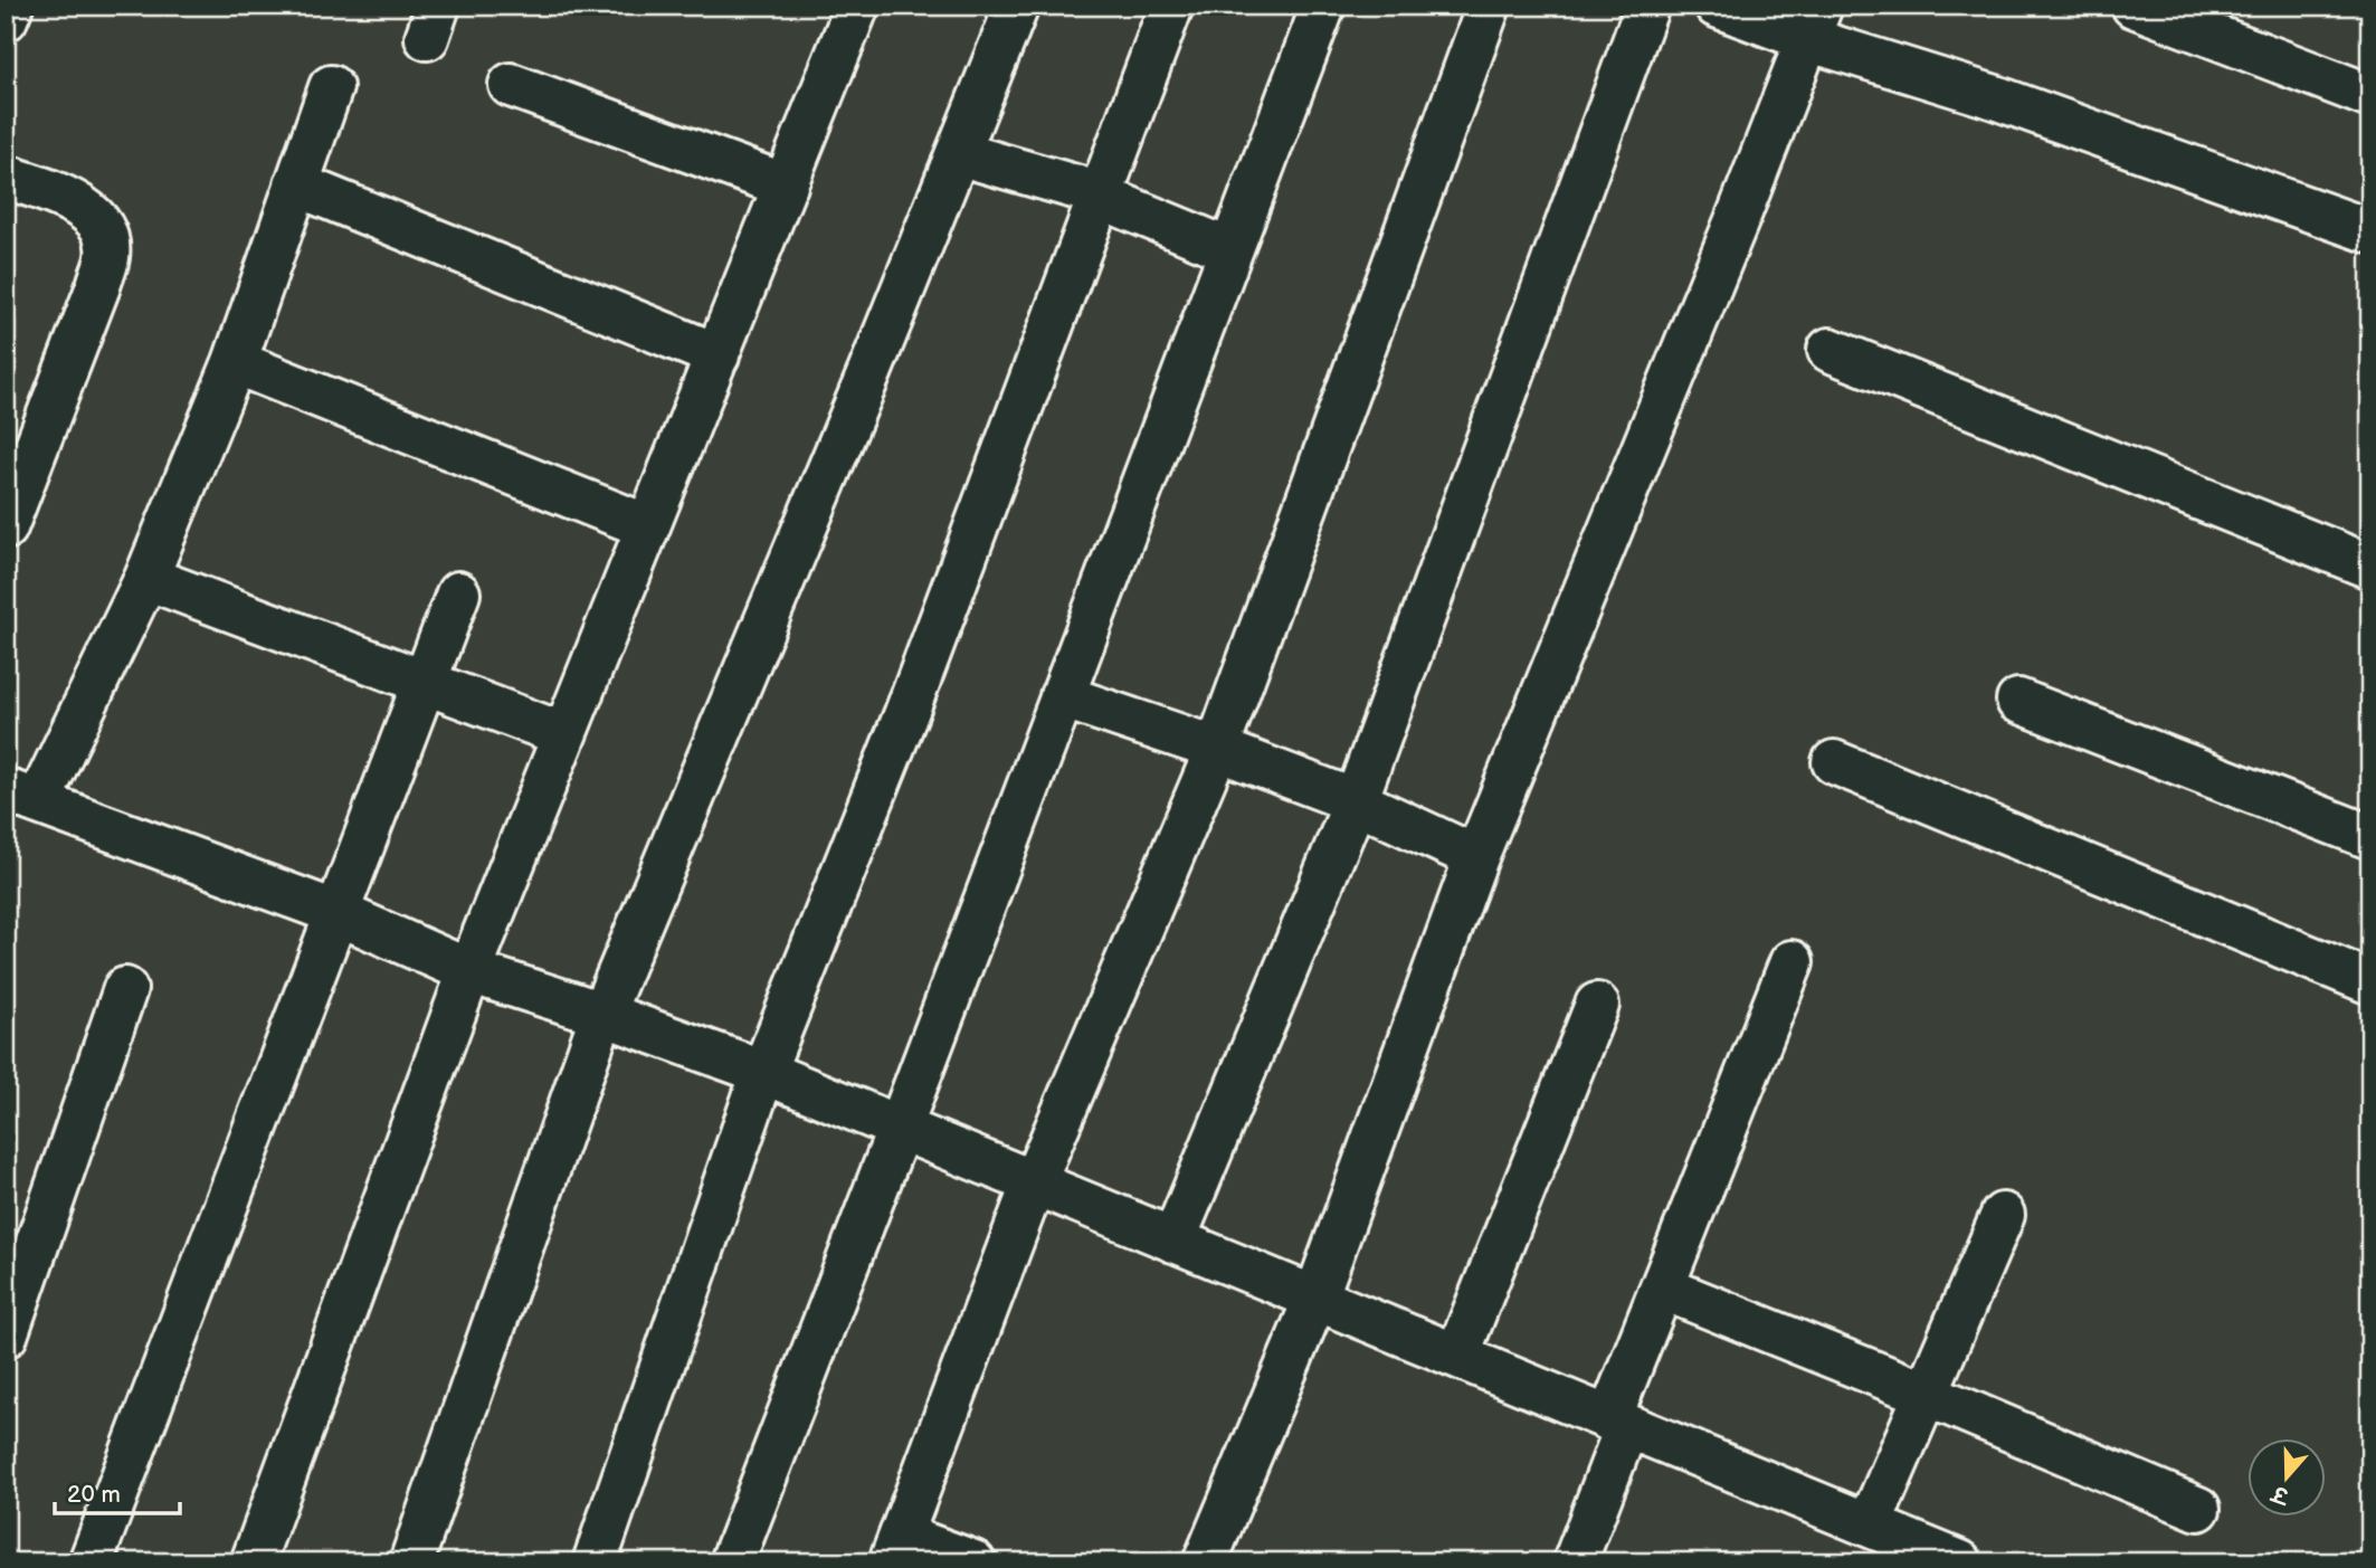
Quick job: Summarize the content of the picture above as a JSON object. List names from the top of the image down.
{
  "scale_bar": "20 m",
  "north": "bottom"
}
